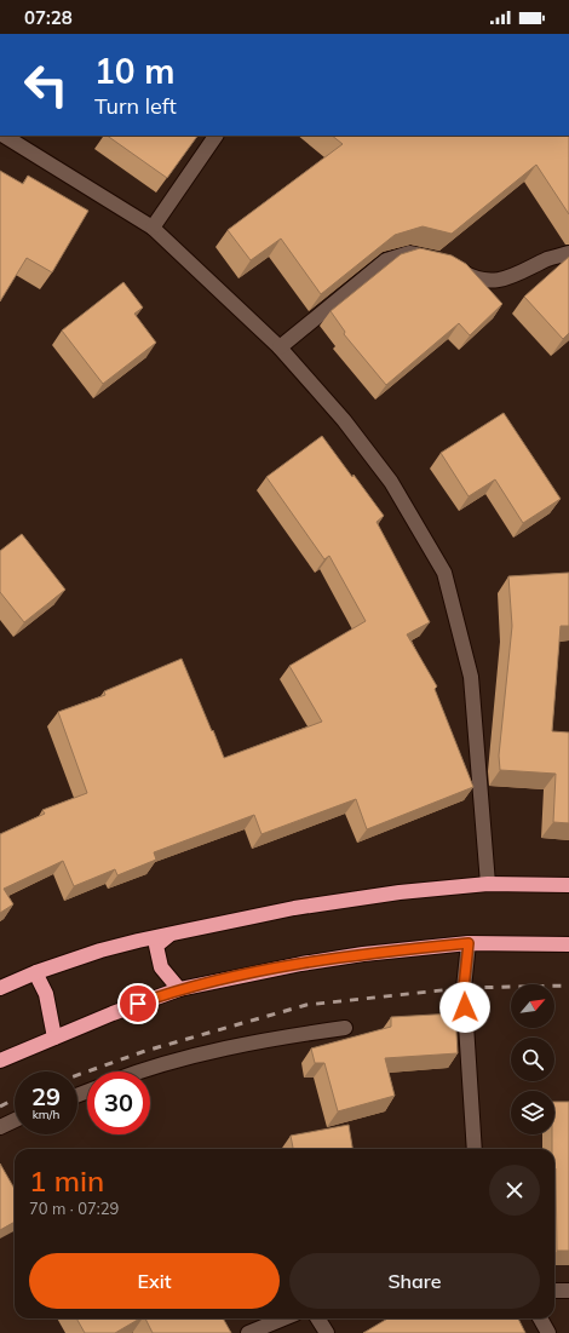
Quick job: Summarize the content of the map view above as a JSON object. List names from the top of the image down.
{
  "north": "top right",
  "page": {
    "status": "07:28",
    "turn": ["10 m", "Turn left"],
    "speed": "29 km/h",
    "limit": "30",
    "heading": ["1 min", "70 m · 07:29"],
    "buttons": ["Exit", "Share"]
  }
}
